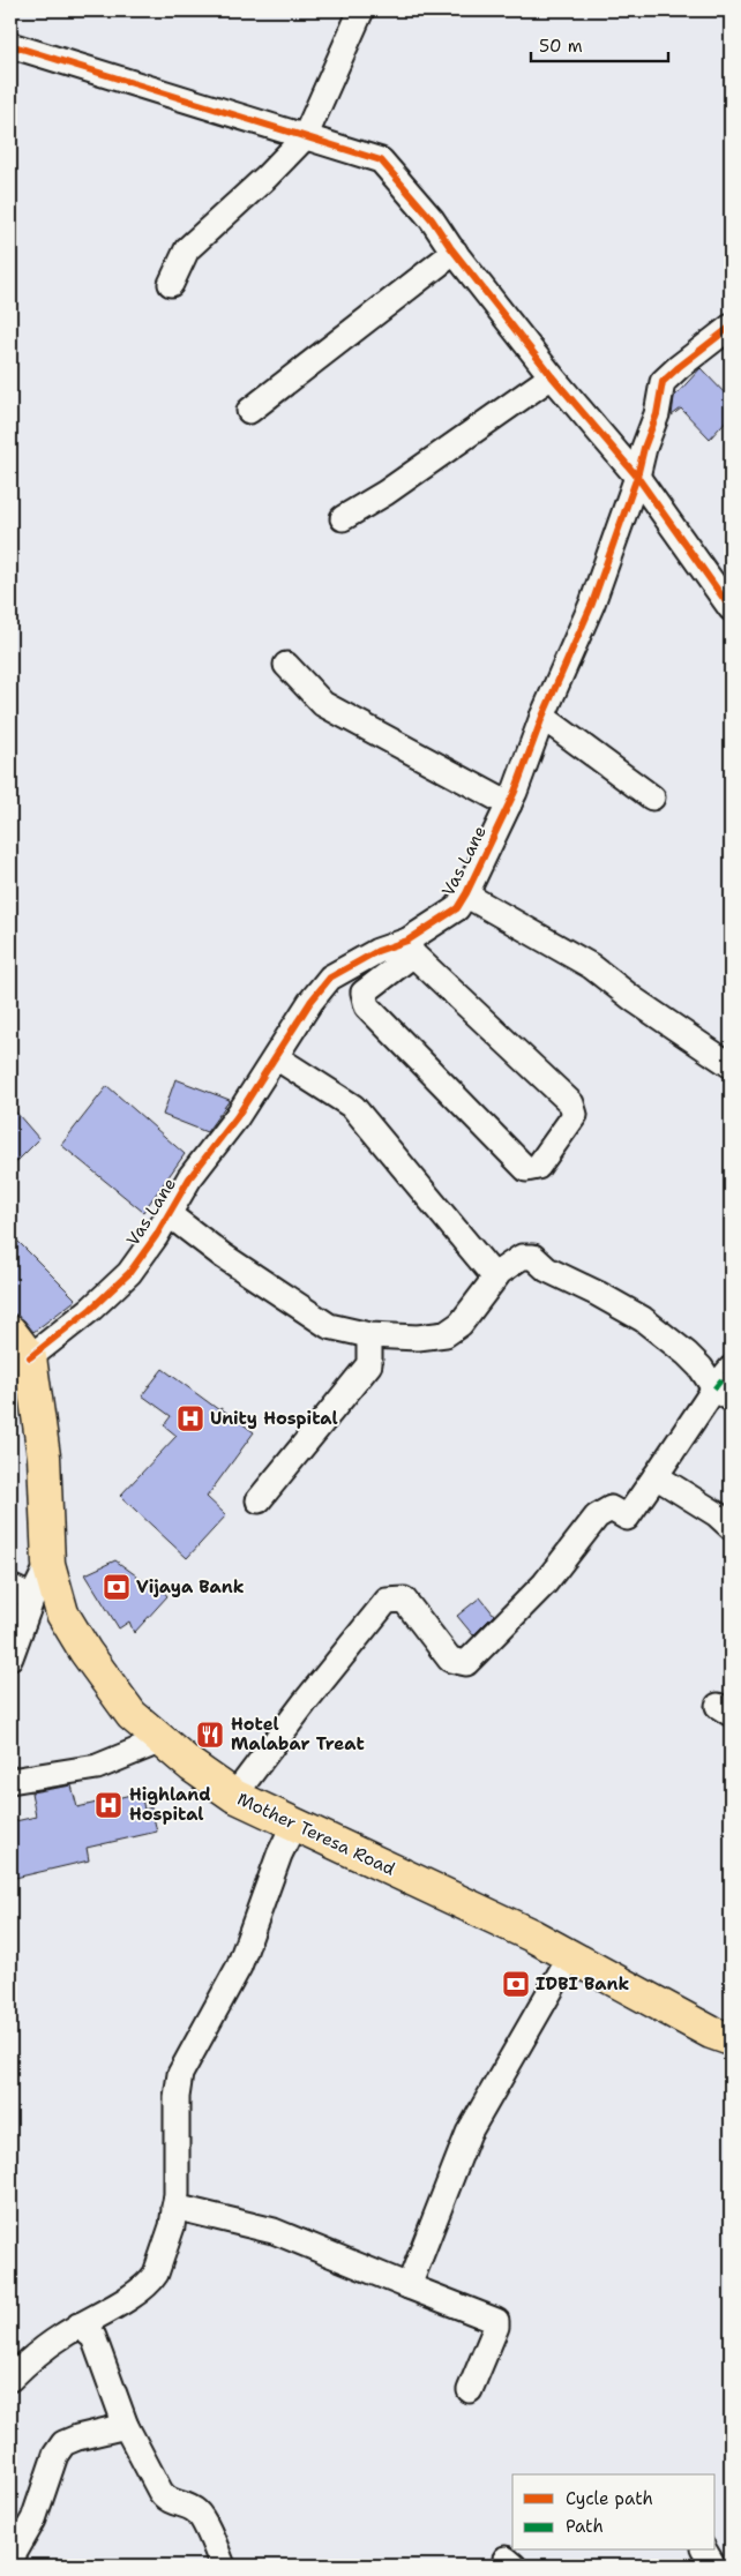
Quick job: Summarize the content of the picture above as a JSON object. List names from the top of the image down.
{
  "streets": {
    "main road": ["Mother Teresa Road"],
    "street": ["Vas Lane"]
  },
  "crossings": [
    ["Vas Lane", "Mother Teresa Road"]
  ],
  "places": {
    "hospital": ["Unity Hospital", "Highland Hospital"],
    "bank": ["Vijaya Bank", "IDBI Bank"],
    "restaurant": ["Hotel Malabar Treat"]
  },
  "legend": ["Cycle path", "Path"],
  "scale_bar": "50 m"
}
